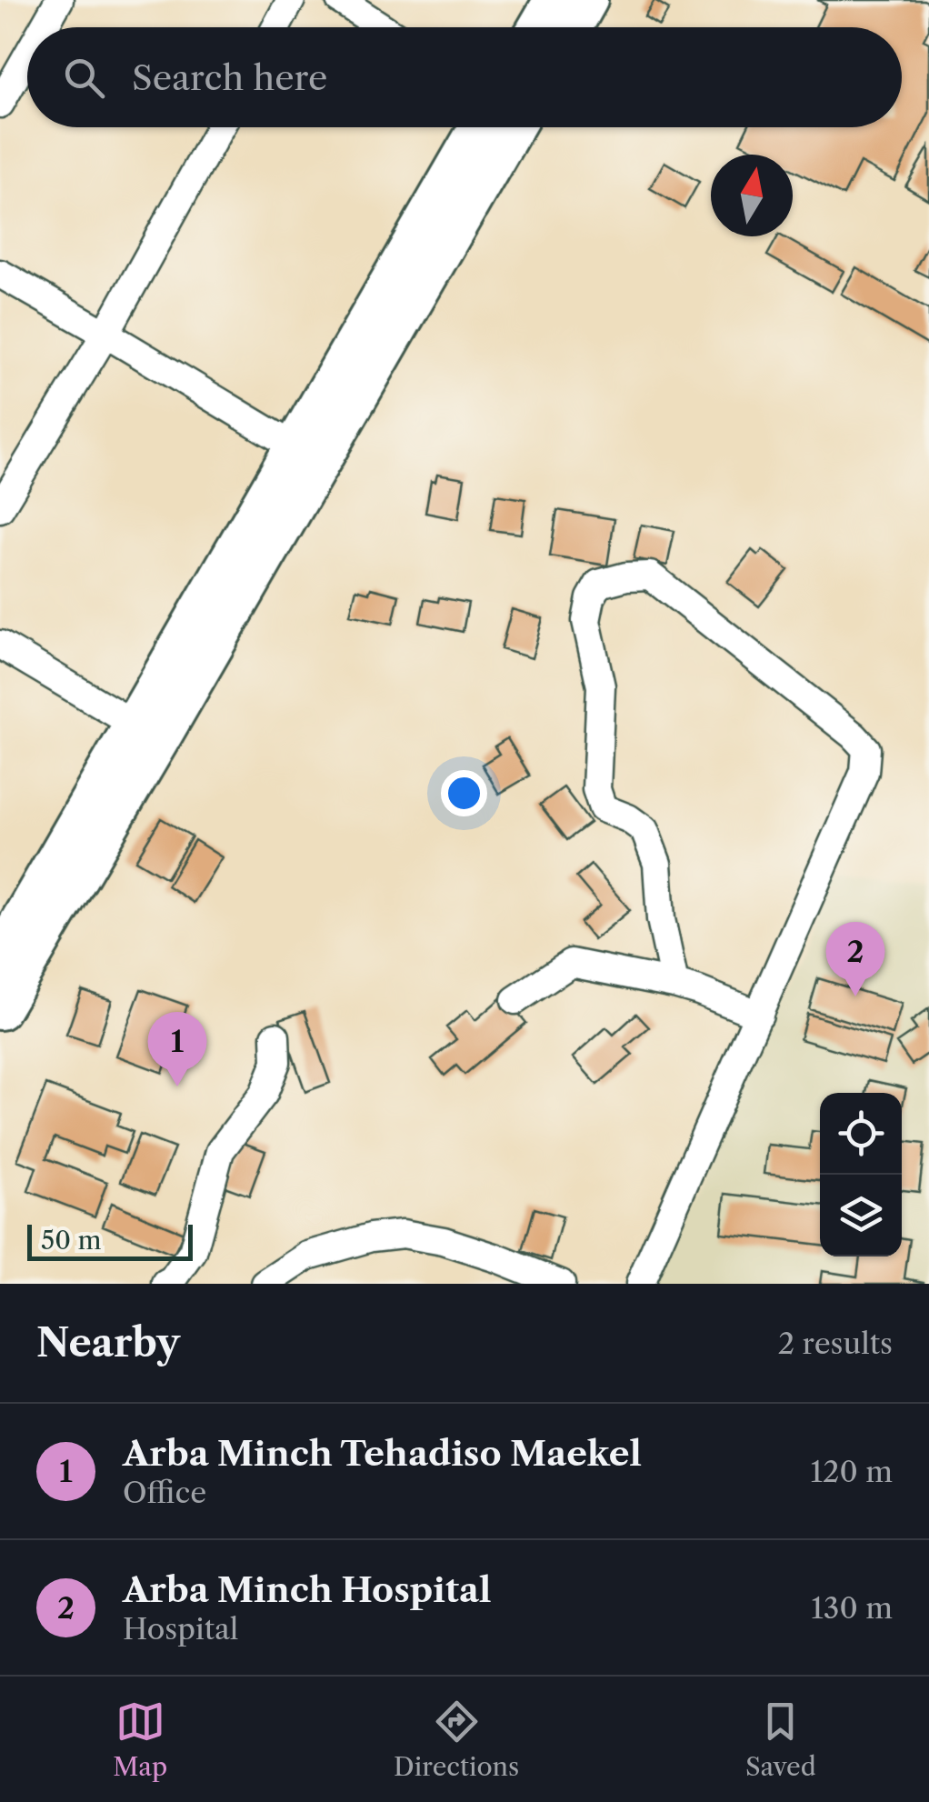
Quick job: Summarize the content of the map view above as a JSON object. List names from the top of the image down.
{
  "scale_bar": "50 m",
  "north": "top",
  "page": {
    "search": "Search here",
    "pins": ["2", "1"],
    "scale": "50 m",
    "heading": ["Nearby", "2 results"],
    "list": [
      {
        "mark": "1",
        "name": "Arba Minch Tehadiso Maekel",
        "note": "Office",
        "value": "120 m"
      },
      {
        "mark": "2",
        "name": "Arba Minch Hospital",
        "note": "Hospital",
        "value": "130 m"
      }
    ],
    "nav": ["Map", "Directions", "Saved"]
  }
}
